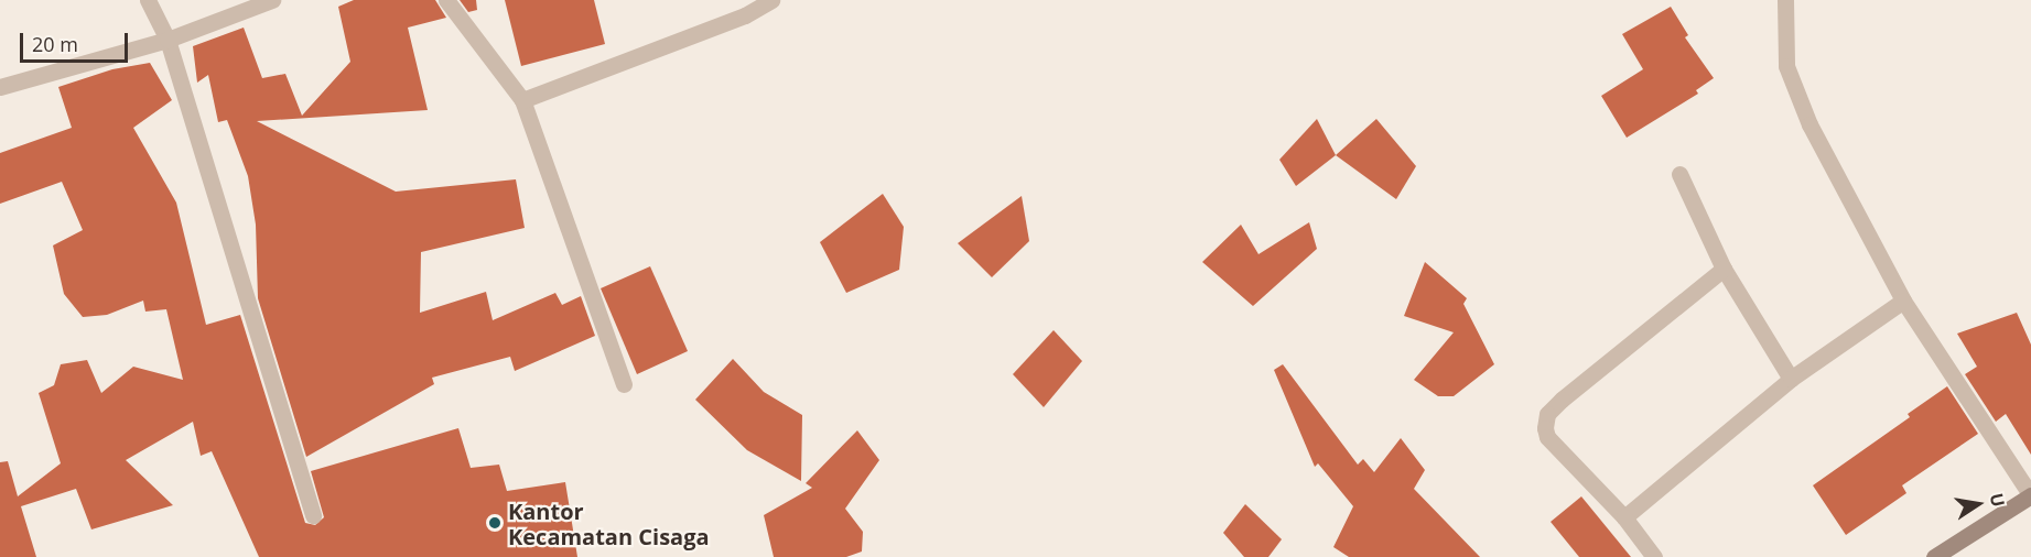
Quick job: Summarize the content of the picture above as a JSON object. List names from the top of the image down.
{
  "places": ["Kantor Kecamatan Cisaga"],
  "scale_bar": "20 m",
  "north": "right"
}
